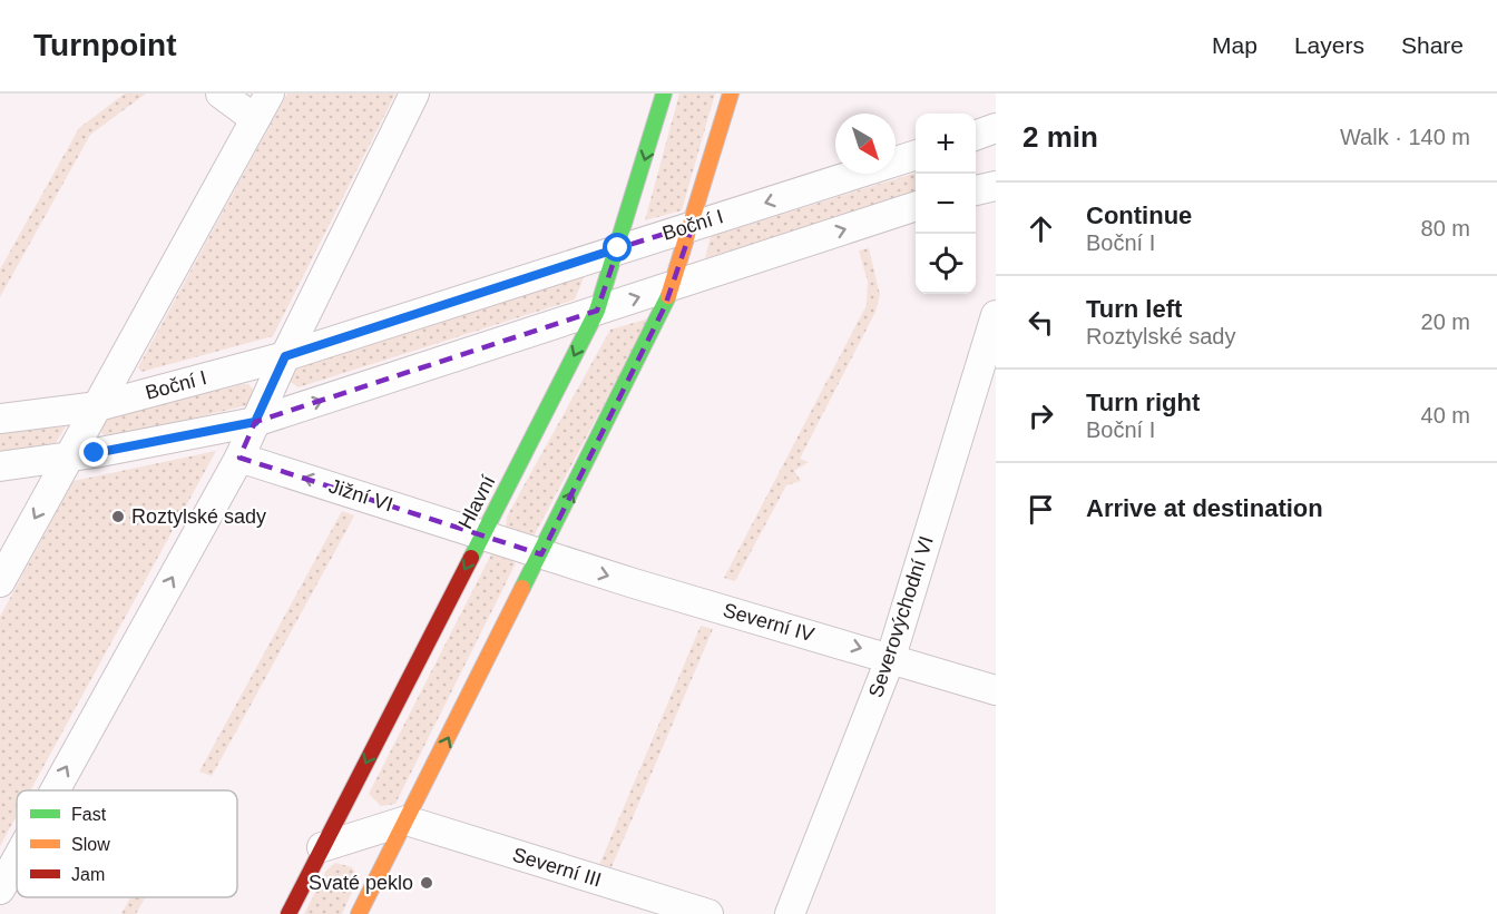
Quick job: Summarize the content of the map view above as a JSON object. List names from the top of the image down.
{
  "streets": {
    "street": [
      "Boční I",
      "Jižní VI",
      "Hlavní",
      "Severovýchodní VI",
      "Severní IV",
      "Severní III"
    ]
  },
  "crossings": [
    ["Boční I", "Hlavní"],
    ["Jižní VI", "Hlavní"],
    ["Jižní VI", "Severní IV"],
    ["Severovýchodní VI", "Severní IV"]
  ],
  "one_way": ["Jižní VI", "Severní IV"],
  "places": ["Roztylské sady", "Svaté peklo"],
  "legend": ["Fast", "Slow", "Jam"],
  "north": "bottom right",
  "page": {
    "header": "Turnpoint",
    "nav": ["Map", "Layers", "Share"],
    "heading": ["2 min", "Walk · 140 m"],
    "map_buttons": ["+", "−"],
    "list": [
      ["Continue", "Boční I", "80 m"],
      ["Turn left", "Roztylské sady", "20 m"],
      ["Turn right", "Boční I", "40 m"],
      "Arrive at destination"
    ]
  }
}
